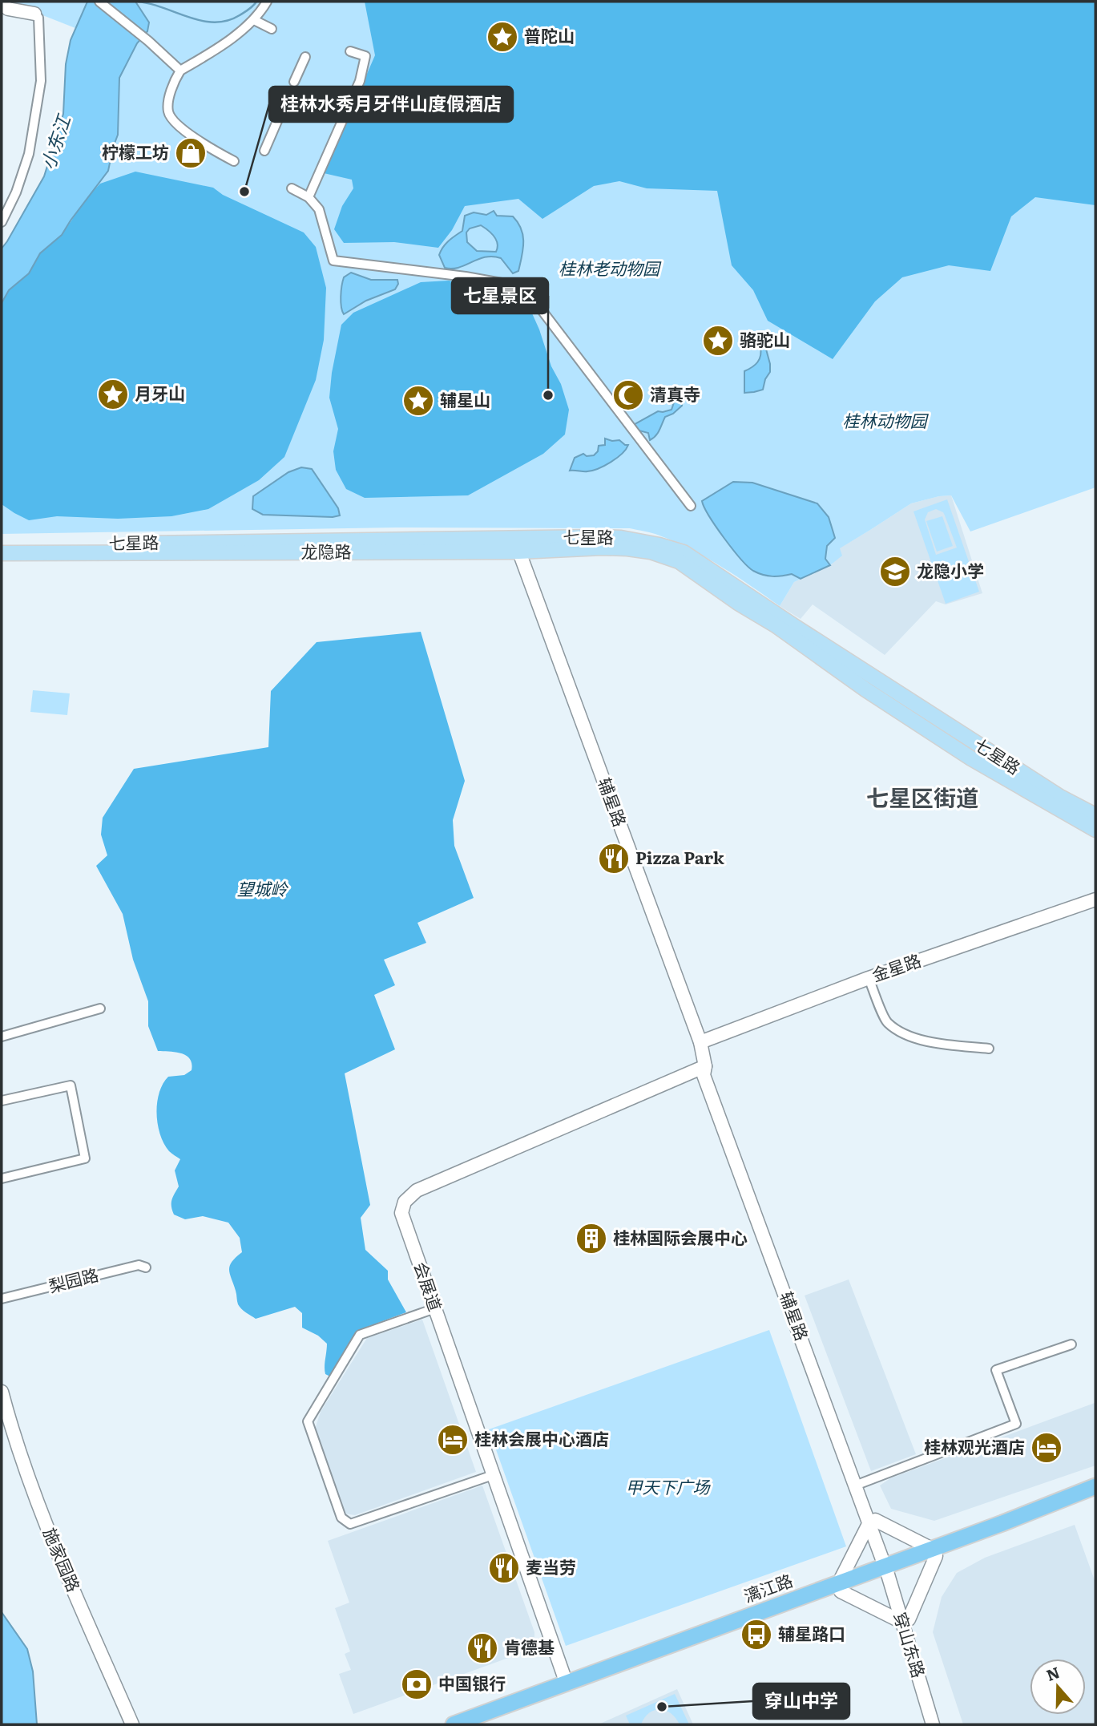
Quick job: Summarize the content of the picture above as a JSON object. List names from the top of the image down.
{
  "streets": {
    "highway": ["漓江路"],
    "main road": [
      "七星路",
      "龙隐路",
      "辅星路",
      "金星路",
      "会展道",
      "施家园路",
      "穿山东路"
    ],
    "street": ["梨园路"]
  },
  "crossings": [
    ["七星路", "龙隐路"],
    ["七星路", "辅星路"],
    ["龙隐路", "辅星路"],
    ["辅星路", "金星路"],
    ["辅星路", "会展道"],
    ["辅星路", "漓江路"],
    ["辅星路", "穿山东路"],
    ["会展道", "漓江路"],
    ["漓江路", "穿山东路"]
  ],
  "districts": ["七星区街道"],
  "water": ["小东江"],
  "parks": [
    "桂林老动物园",
    "桂林动物园",
    "望城岭",
    "甲天下广场"
  ],
  "places": {
    "place": [
      "普陀山",
      "骆驼山",
      "月牙山",
      "辅星山"
    ],
    "shop": ["柠檬工坊"],
    "other": ["桂林水秀月牙伴山度假酒店", "七星景区", "穿山中学"],
    "mosque": ["清真寺"],
    "school or university": ["龙隐小学"],
    "restaurant": ["Pizza Park", "麦当劳", "肯德基"],
    "building": ["桂林国际会展中心"],
    "hotel": ["桂林会展中心酒店", "桂林观光酒店"],
    "bus stop": ["辅星路口"],
    "bank": ["中国银行"]
  },
  "north": "top"
}
